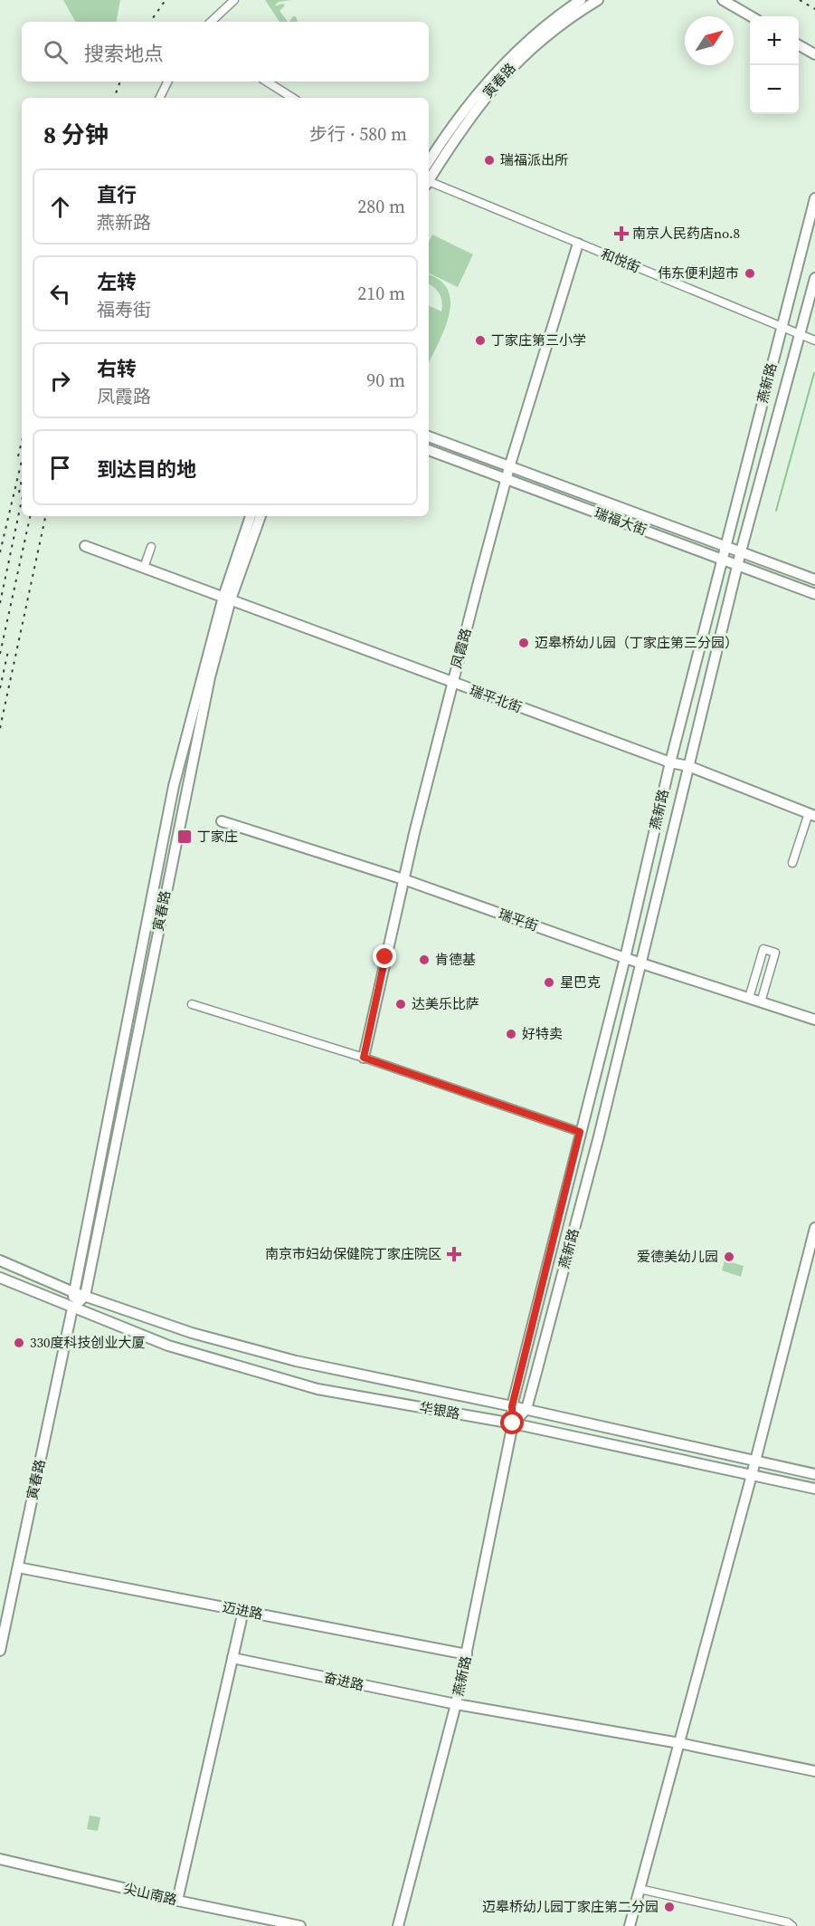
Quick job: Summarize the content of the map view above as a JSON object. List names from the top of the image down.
{
  "streets": {
    "street": [
      "寅春路",
      "和悦街",
      "燕新路",
      "瑞福大街",
      "凤霞路",
      "瑞平北街",
      "瑞平街",
      "华银路",
      "迈进路",
      "奋进路",
      "尖山南路"
    ]
  },
  "crossings": [
    ["寅春路", "瑞平北街"],
    ["寅春路", "华银路"],
    ["寅春路", "迈进路"],
    ["和悦街", "燕新路"],
    ["和悦街", "凤霞路"],
    ["燕新路", "瑞福大街"],
    ["燕新路", "瑞平北街"],
    ["燕新路", "瑞平街"],
    ["燕新路", "华银路"],
    ["燕新路", "迈进路"],
    ["燕新路", "奋进路"],
    ["瑞福大街", "凤霞路"],
    ["凤霞路", "瑞平北街"],
    ["凤霞路", "瑞平街"]
  ],
  "places": {
    "other": [
      "瑞福派出所",
      "伟东便利超市",
      "丁家庄第三小学",
      "迈皋桥幼儿园（丁家庄第三分园）",
      "肯德基",
      "星巴克",
      "达美乐比萨",
      "好特卖",
      "爱德美幼儿园",
      "330度科技创业大厦",
      "迈皋桥幼儿园丁家庄第二分园"
    ],
    "health": ["南京人民药店no.8", "南京市妇幼保健院丁家庄院区"],
    "transit": ["丁家庄"]
  },
  "north": "top right",
  "page": {
    "map_buttons": ["+", "−"],
    "search": "搜索地点",
    "heading": ["8 分钟", "步行 · 580 m"],
    "list": [
      ["直行", "燕新路", "280 m"],
      ["左转", "福寿街", "210 m"],
      ["右转", "凤霞路", "90 m"],
      "到达目的地"
    ]
  }
}
